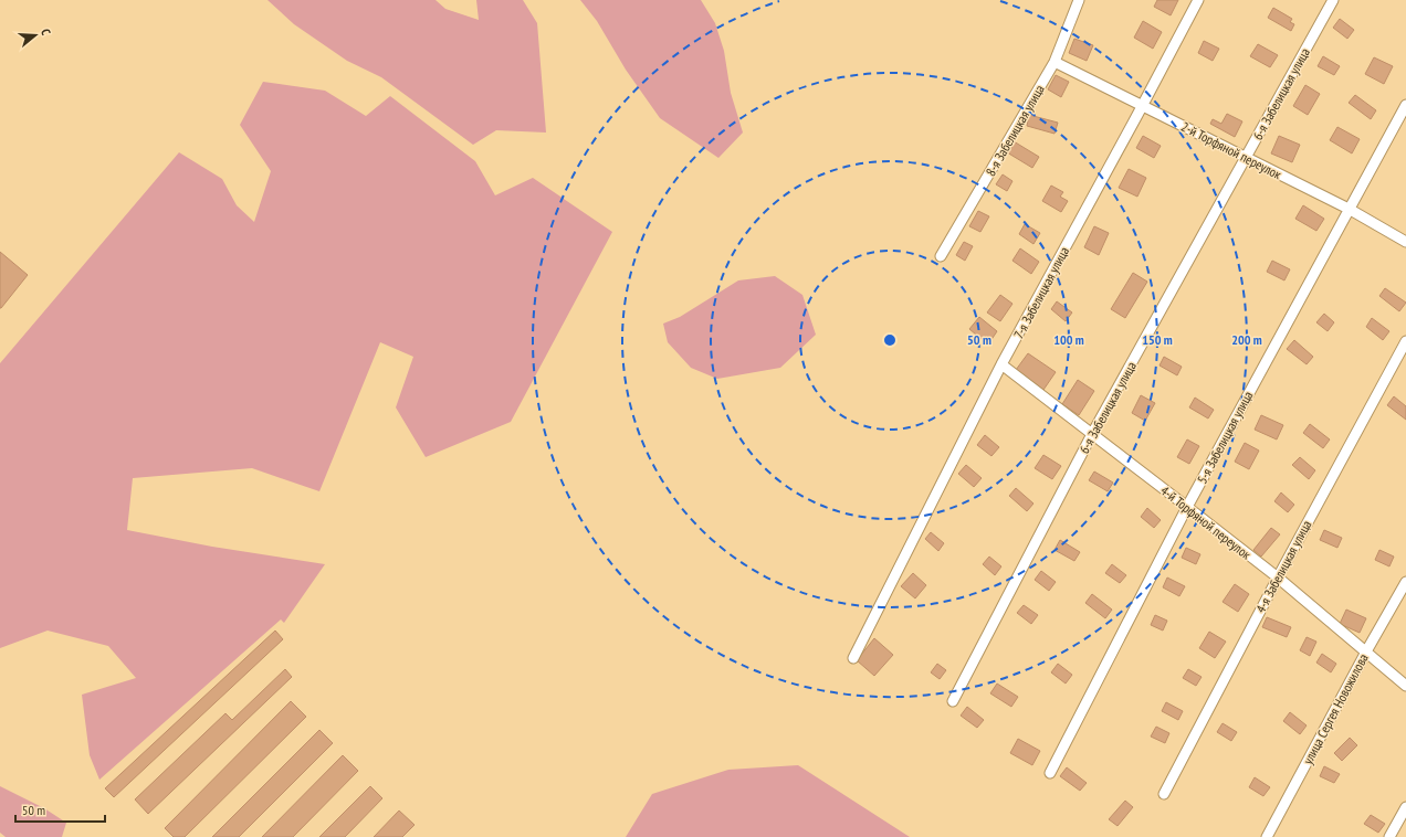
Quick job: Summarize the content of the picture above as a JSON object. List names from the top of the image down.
{
  "streets": {
    "street": [
      "6-я Забелицкая улица",
      "8-я Забелицкая улица",
      "2-й Торфяной переулок",
      "7-я Забелицкая улица",
      "5-я Забелицкая улица",
      "4-й Торфяной переулок",
      "4-я Забелицкая улица",
      "улица Сергея Новожилова"
    ]
  },
  "crossings": [
    ["6-я Забелицкая улица", "2-й Торфяной переулок"],
    ["6-я Забелицкая улица", "4-й Торфяной переулок"],
    ["8-я Забелицкая улица", "2-й Торфяной переулок"],
    ["2-й Торфяной переулок", "7-я Забелицкая улица"],
    ["2-й Торфяной переулок", "5-я Забелицкая улица"],
    ["7-я Забелицкая улица", "4-й Торфяной переулок"],
    ["5-я Забелицкая улица", "4-й Торфяной переулок"],
    ["4-й Торфяной переулок", "4-я Забелицкая улица"],
    ["4-й Торфяной переулок", "улица Сергея Новожилова"]
  ],
  "scale_bar": "50 m",
  "north": "right",
  "rings": [
    "50 m",
    "100 m",
    "150 m",
    "200 m"
  ]
}
